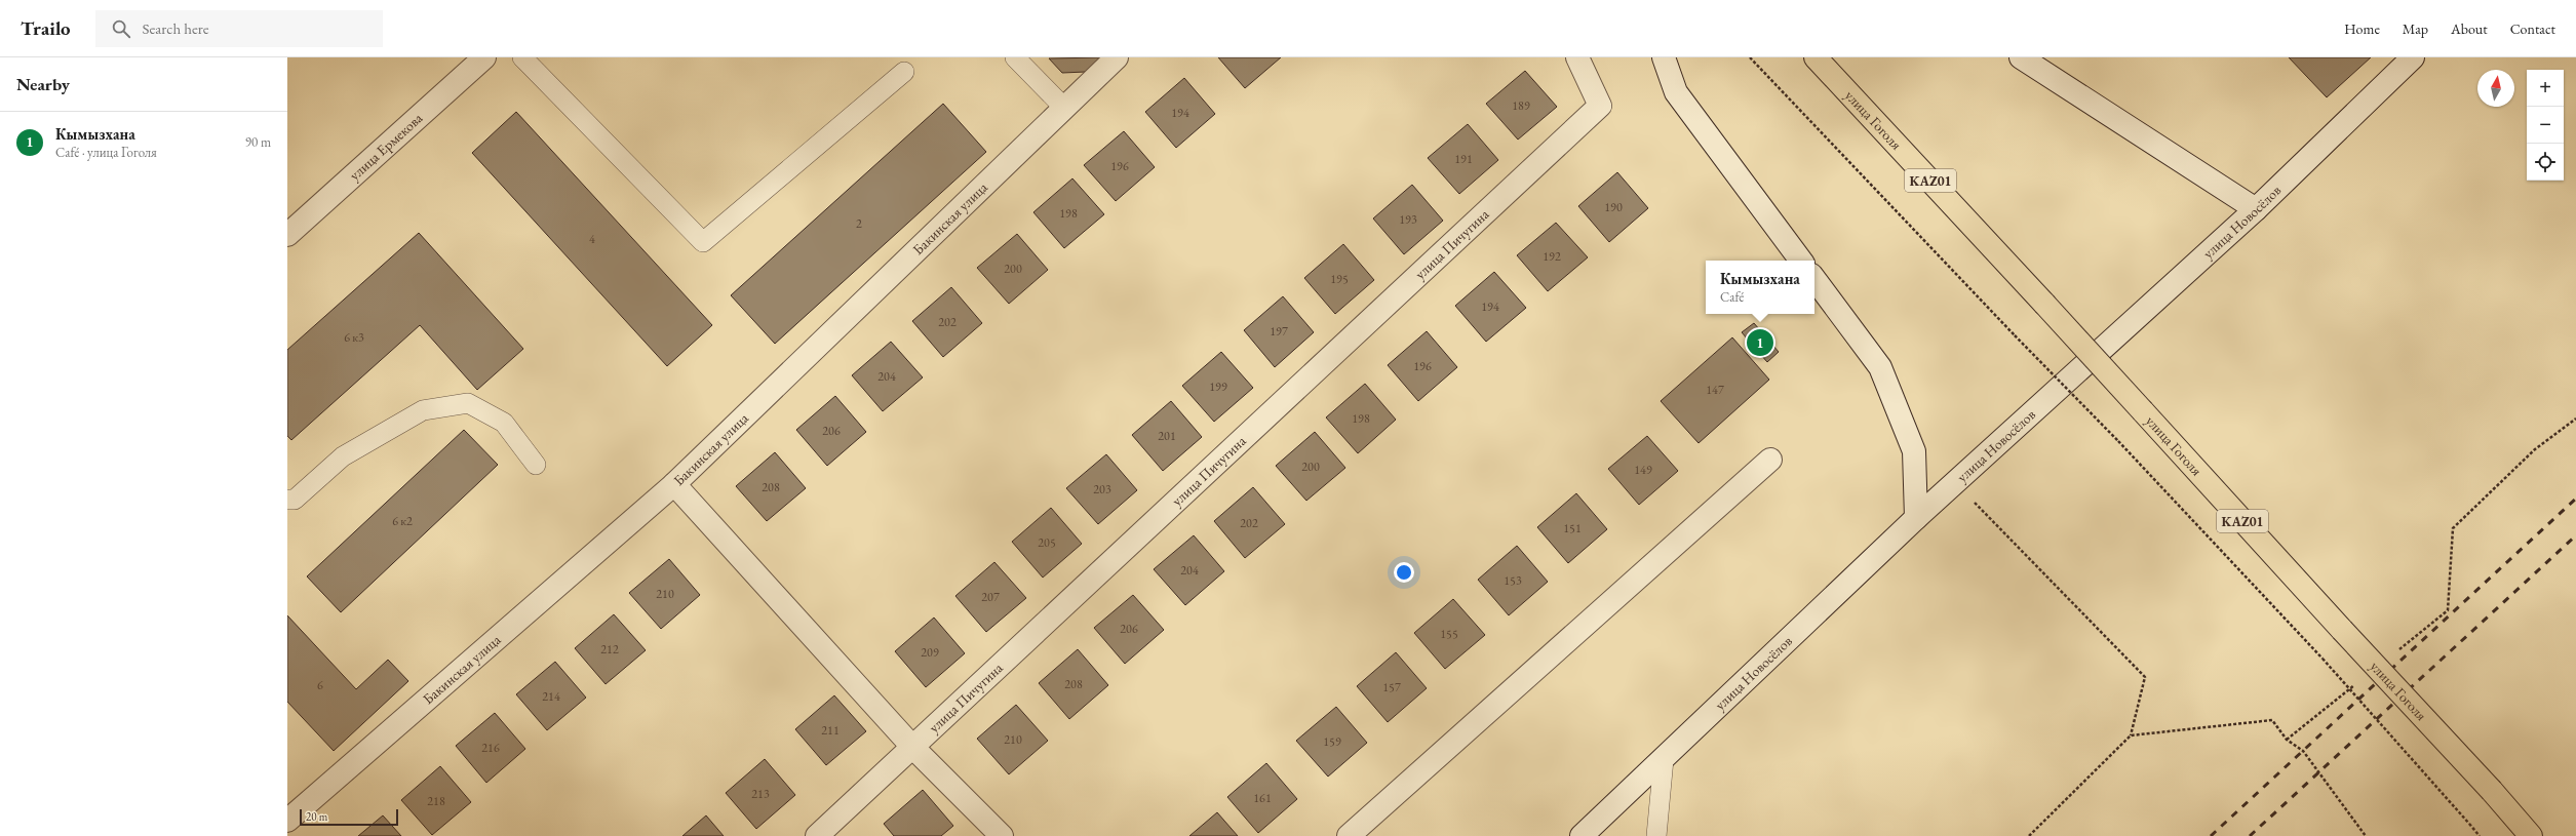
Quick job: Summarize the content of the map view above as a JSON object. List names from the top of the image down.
{
  "streets": {
    "highway": ["улица Гоголя", "KАZ01"],
    "street": [
      "улица Ермекова",
      "Бакинская улица",
      "улица Новосёлов",
      "улица Пичугина"
    ]
  },
  "house_numbers": [
    "189",
    "194",
    "191",
    "196",
    "190",
    "198",
    "193",
    "2",
    "4",
    "192",
    "200",
    "195",
    "194",
    "202",
    "197",
    "6 к3",
    "196",
    "204",
    "199",
    "147",
    "198",
    "206",
    "201",
    "200",
    "149",
    "208",
    "203",
    "6 к2",
    "202",
    "151",
    "205",
    "204",
    "153",
    "210",
    "207",
    "206",
    "155",
    "212",
    "209",
    "208",
    "6",
    "157",
    "214",
    "211",
    "210",
    "159",
    "216",
    "213",
    "161",
    "218"
  ],
  "scale_bar": "20 m",
  "north": "top",
  "page": {
    "header": "Trailo",
    "search": "Search here",
    "nav": [
      "Home",
      "Map",
      "About",
      "Contact"
    ],
    "heading": "Nearby",
    "map_buttons": ["+", "−"],
    "list": [
      {
        "mark": "1",
        "name": "Кымызхана",
        "note": "Café · улица Гоголя",
        "value": "90 m"
      }
    ],
    "popup": ["Кымызхана", "Café"],
    "pins": "1",
    "scale": "20 m"
  }
}
